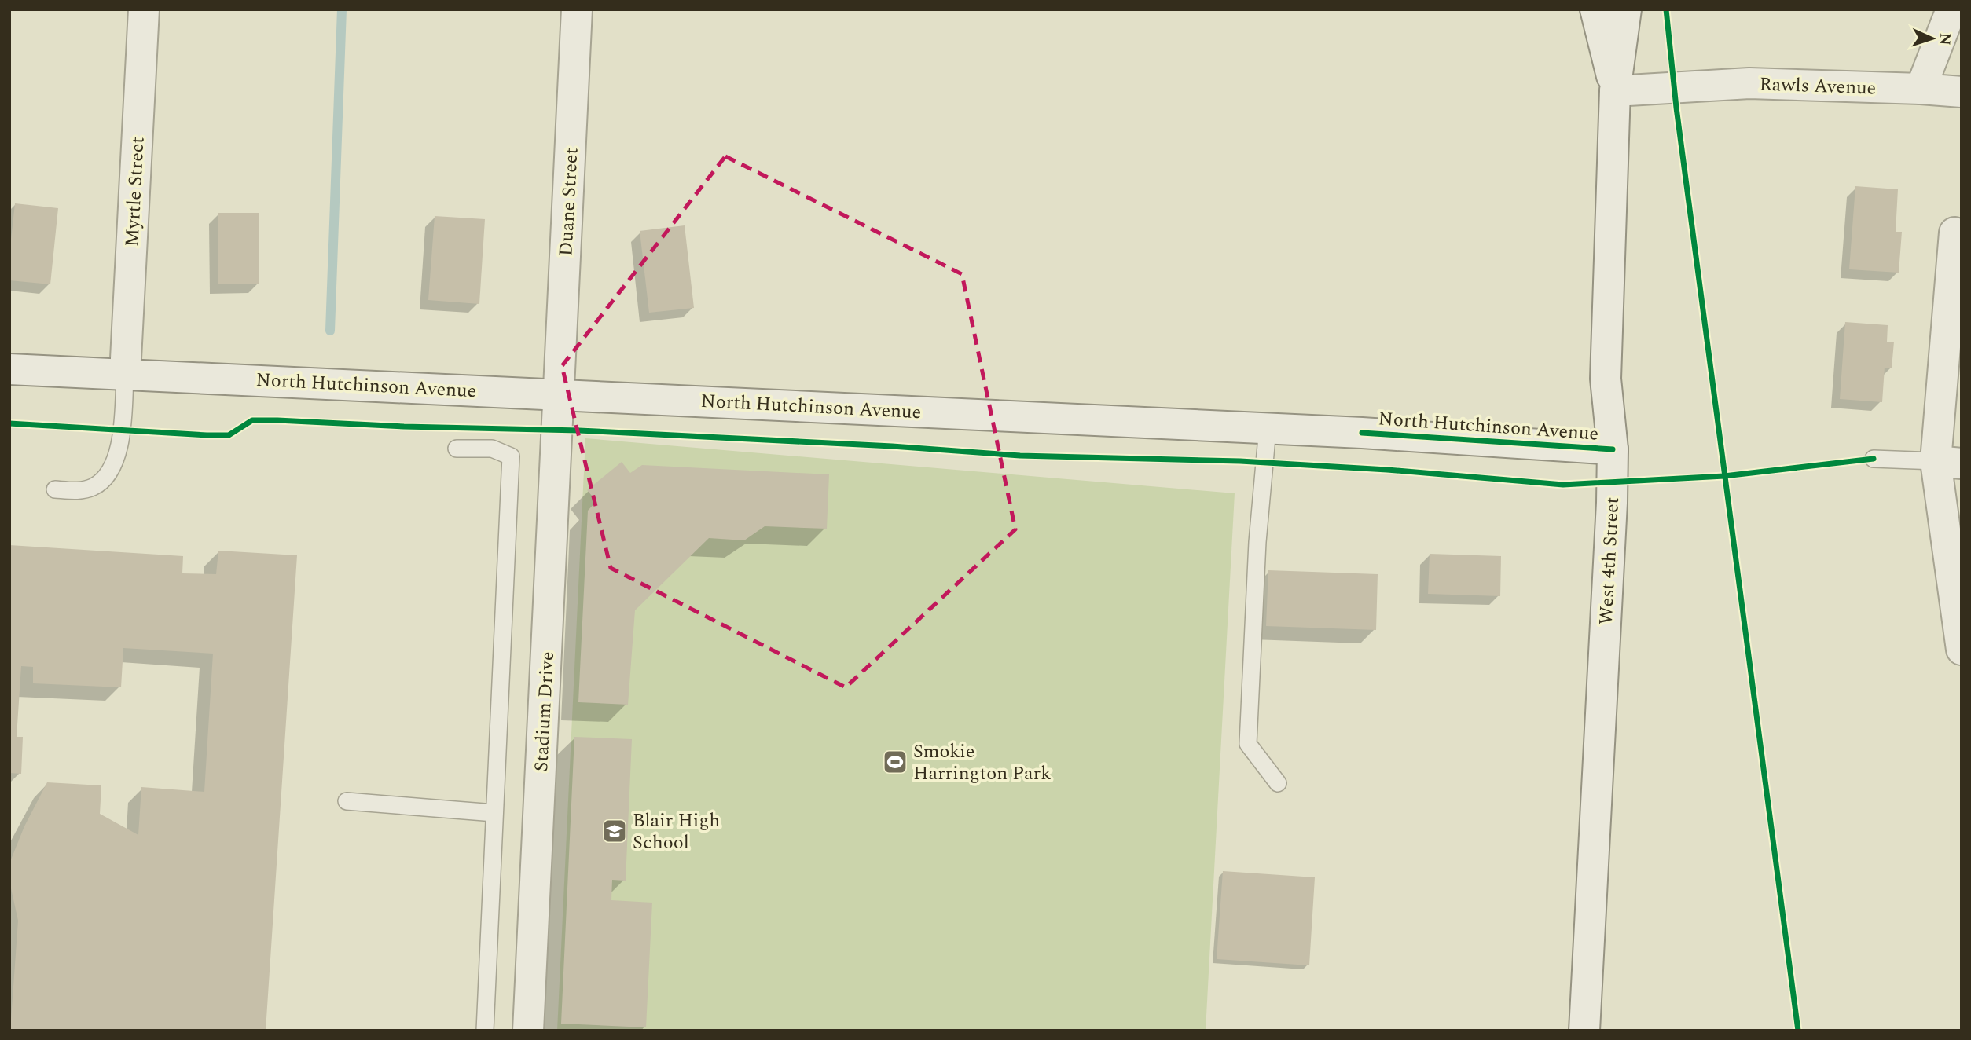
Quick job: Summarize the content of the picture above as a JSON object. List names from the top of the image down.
{
  "streets": {
    "main road": [
      "Rawls Avenue",
      "Myrtle Street",
      "Duane Street",
      "North Hutchinson Avenue",
      "West 4th Street",
      "Stadium Drive"
    ]
  },
  "crossings": [
    ["Rawls Avenue", "West 4th Street"],
    ["Myrtle Street", "North Hutchinson Avenue"],
    ["Duane Street", "North Hutchinson Avenue"],
    ["Duane Street", "Stadium Drive"],
    ["North Hutchinson Avenue", "West 4th Street"],
    ["North Hutchinson Avenue", "Stadium Drive"]
  ],
  "places": {
    "sports": ["Smokie Harrington Park"],
    "school or university": ["Blair High School"]
  },
  "north": "right"
}
